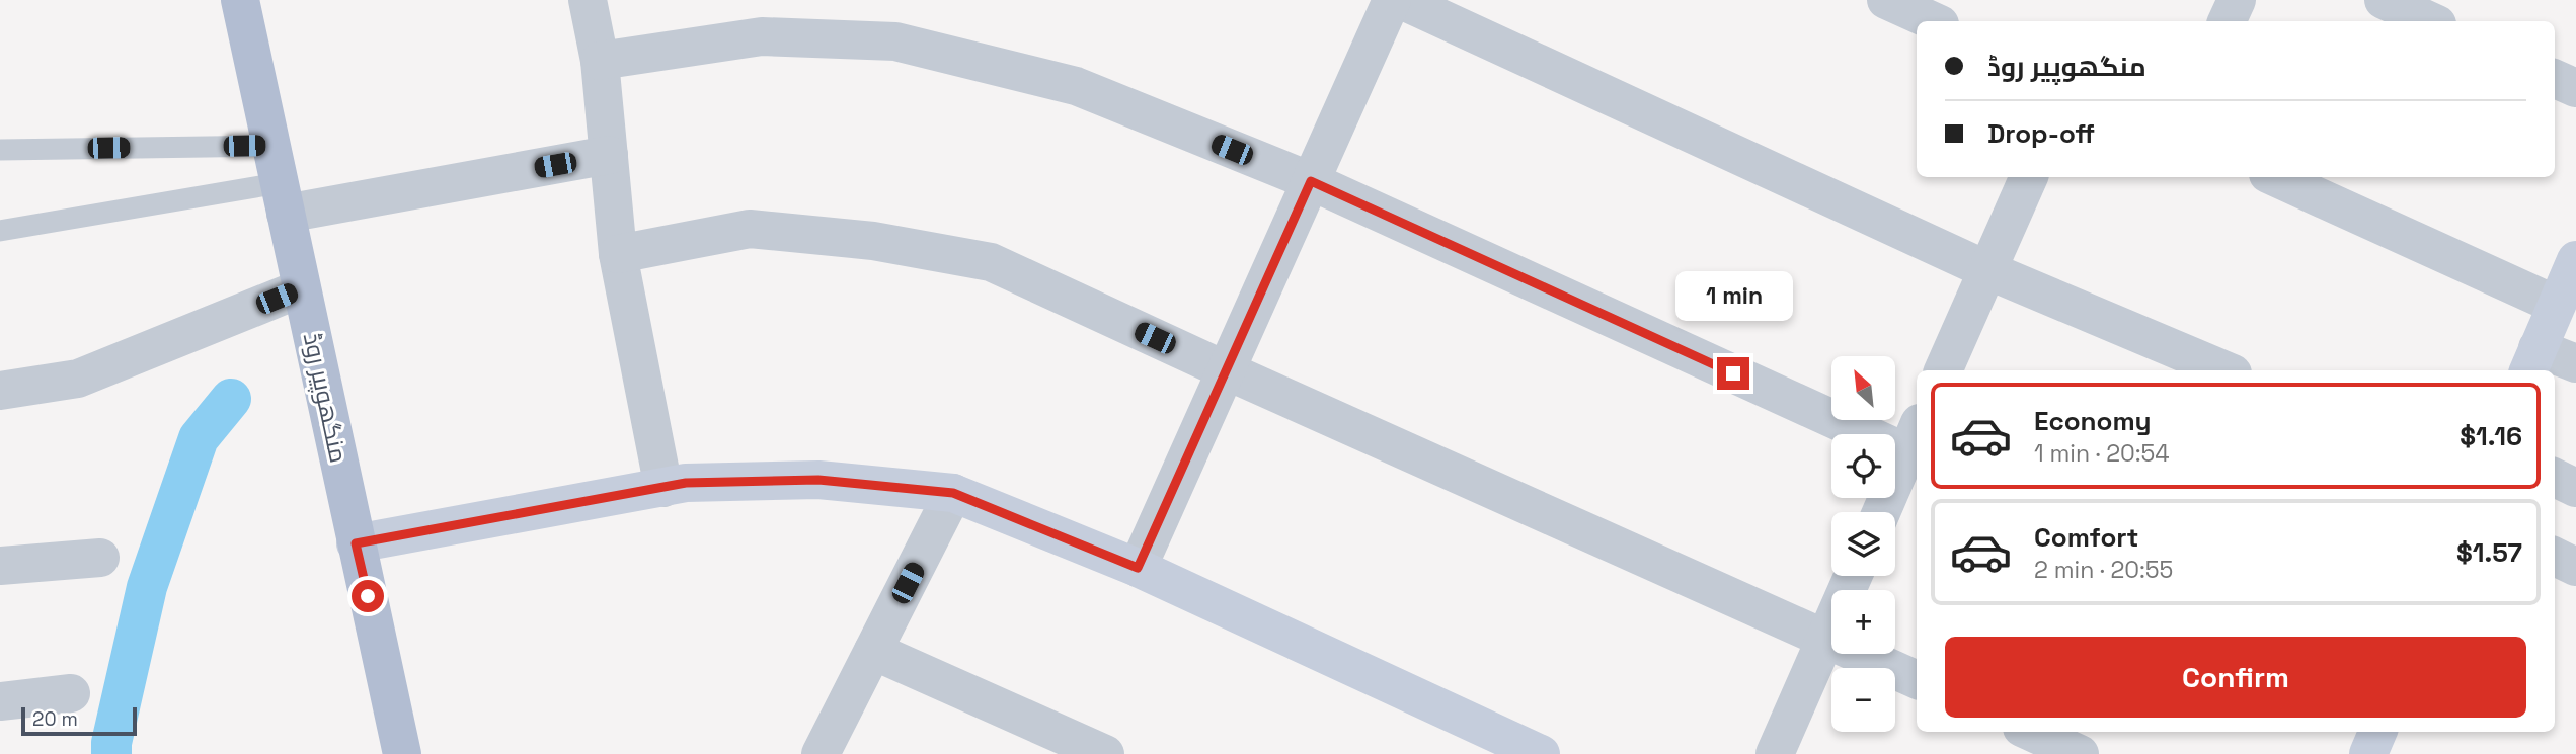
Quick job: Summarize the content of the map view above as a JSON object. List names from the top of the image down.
{
  "streets": {
    "main road": ["منگھوپیر روڈ"]
  },
  "scale_bar": "20 m",
  "north": "top left",
  "page": {
    "banner": ["منگھوپیر روڈ", "Drop-off"],
    "bubble": "1 min",
    "map_buttons": ["+", "−"],
    "list": [
      {
        "name": "Economy",
        "note": "1 min · 20:54",
        "value": "$1.16"
      },
      {
        "name": "Comfort",
        "note": "2 min · 20:55",
        "value": "$1.57"
      }
    ],
    "buttons": "Confirm",
    "scale": "20 m"
  }
}
